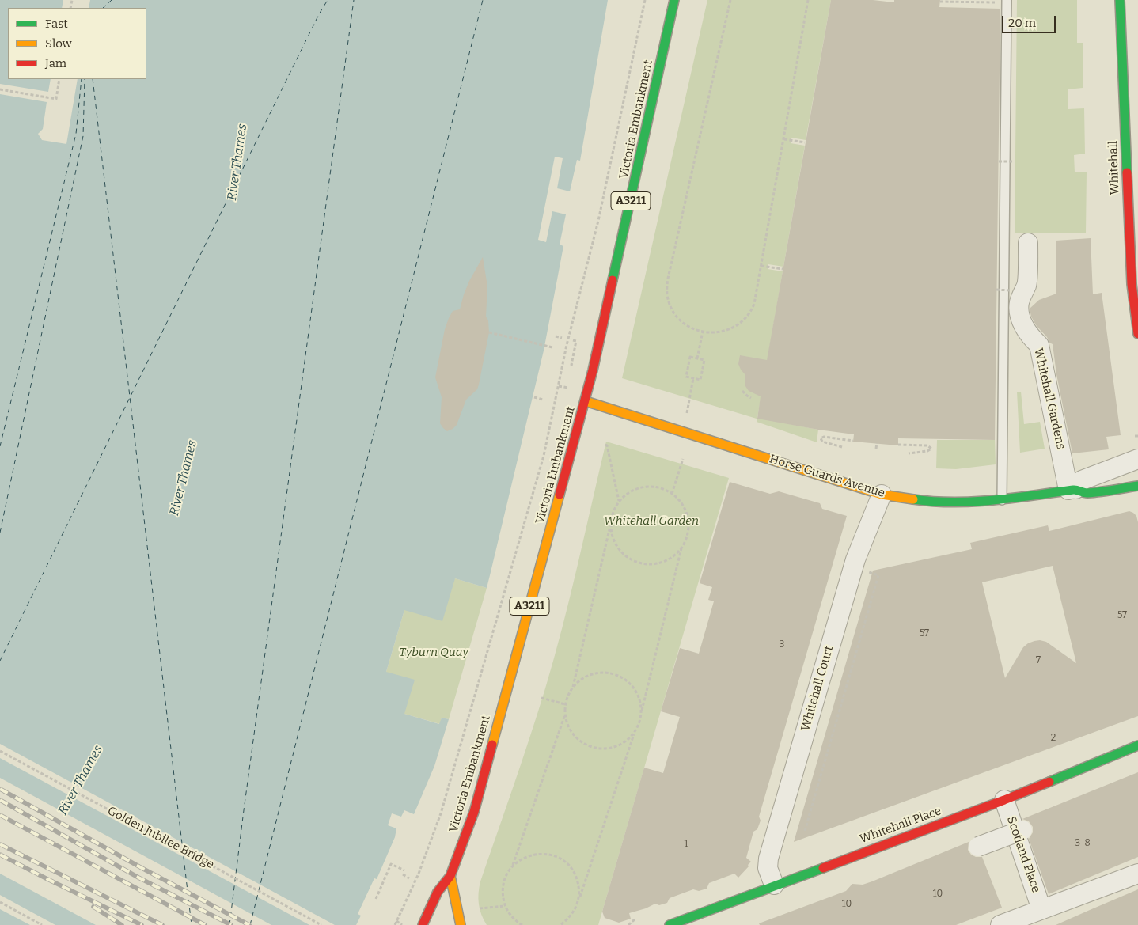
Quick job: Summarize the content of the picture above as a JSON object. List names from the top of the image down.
{
  "streets": {
    "main road": [
      "Victoria Embankment",
      "Whitehall",
      "A3211",
      "Horse Guards Avenue",
      "Whitehall Place"
    ],
    "street": ["Whitehall Gardens", "Whitehall Court", "Scotland Place"],
    "path": ["Golden Jubilee Bridge"]
  },
  "crossings": [
    ["Victoria Embankment", "Horse Guards Avenue"],
    ["Whitehall Gardens", "Horse Guards Avenue"],
    ["Horse Guards Avenue", "Whitehall Court"],
    ["Whitehall Court", "Whitehall Place"],
    ["Whitehall Place", "Scotland Place"]
  ],
  "water": ["River Thames"],
  "parks": ["Whitehall Garden", "Tyburn Quay"],
  "house_numbers": [
    "57",
    "57",
    "3",
    "7",
    "2",
    "3-8",
    "1",
    "10",
    "10"
  ],
  "legend": ["Fast", "Slow", "Jam"],
  "scale_bar": "20 m"
}
